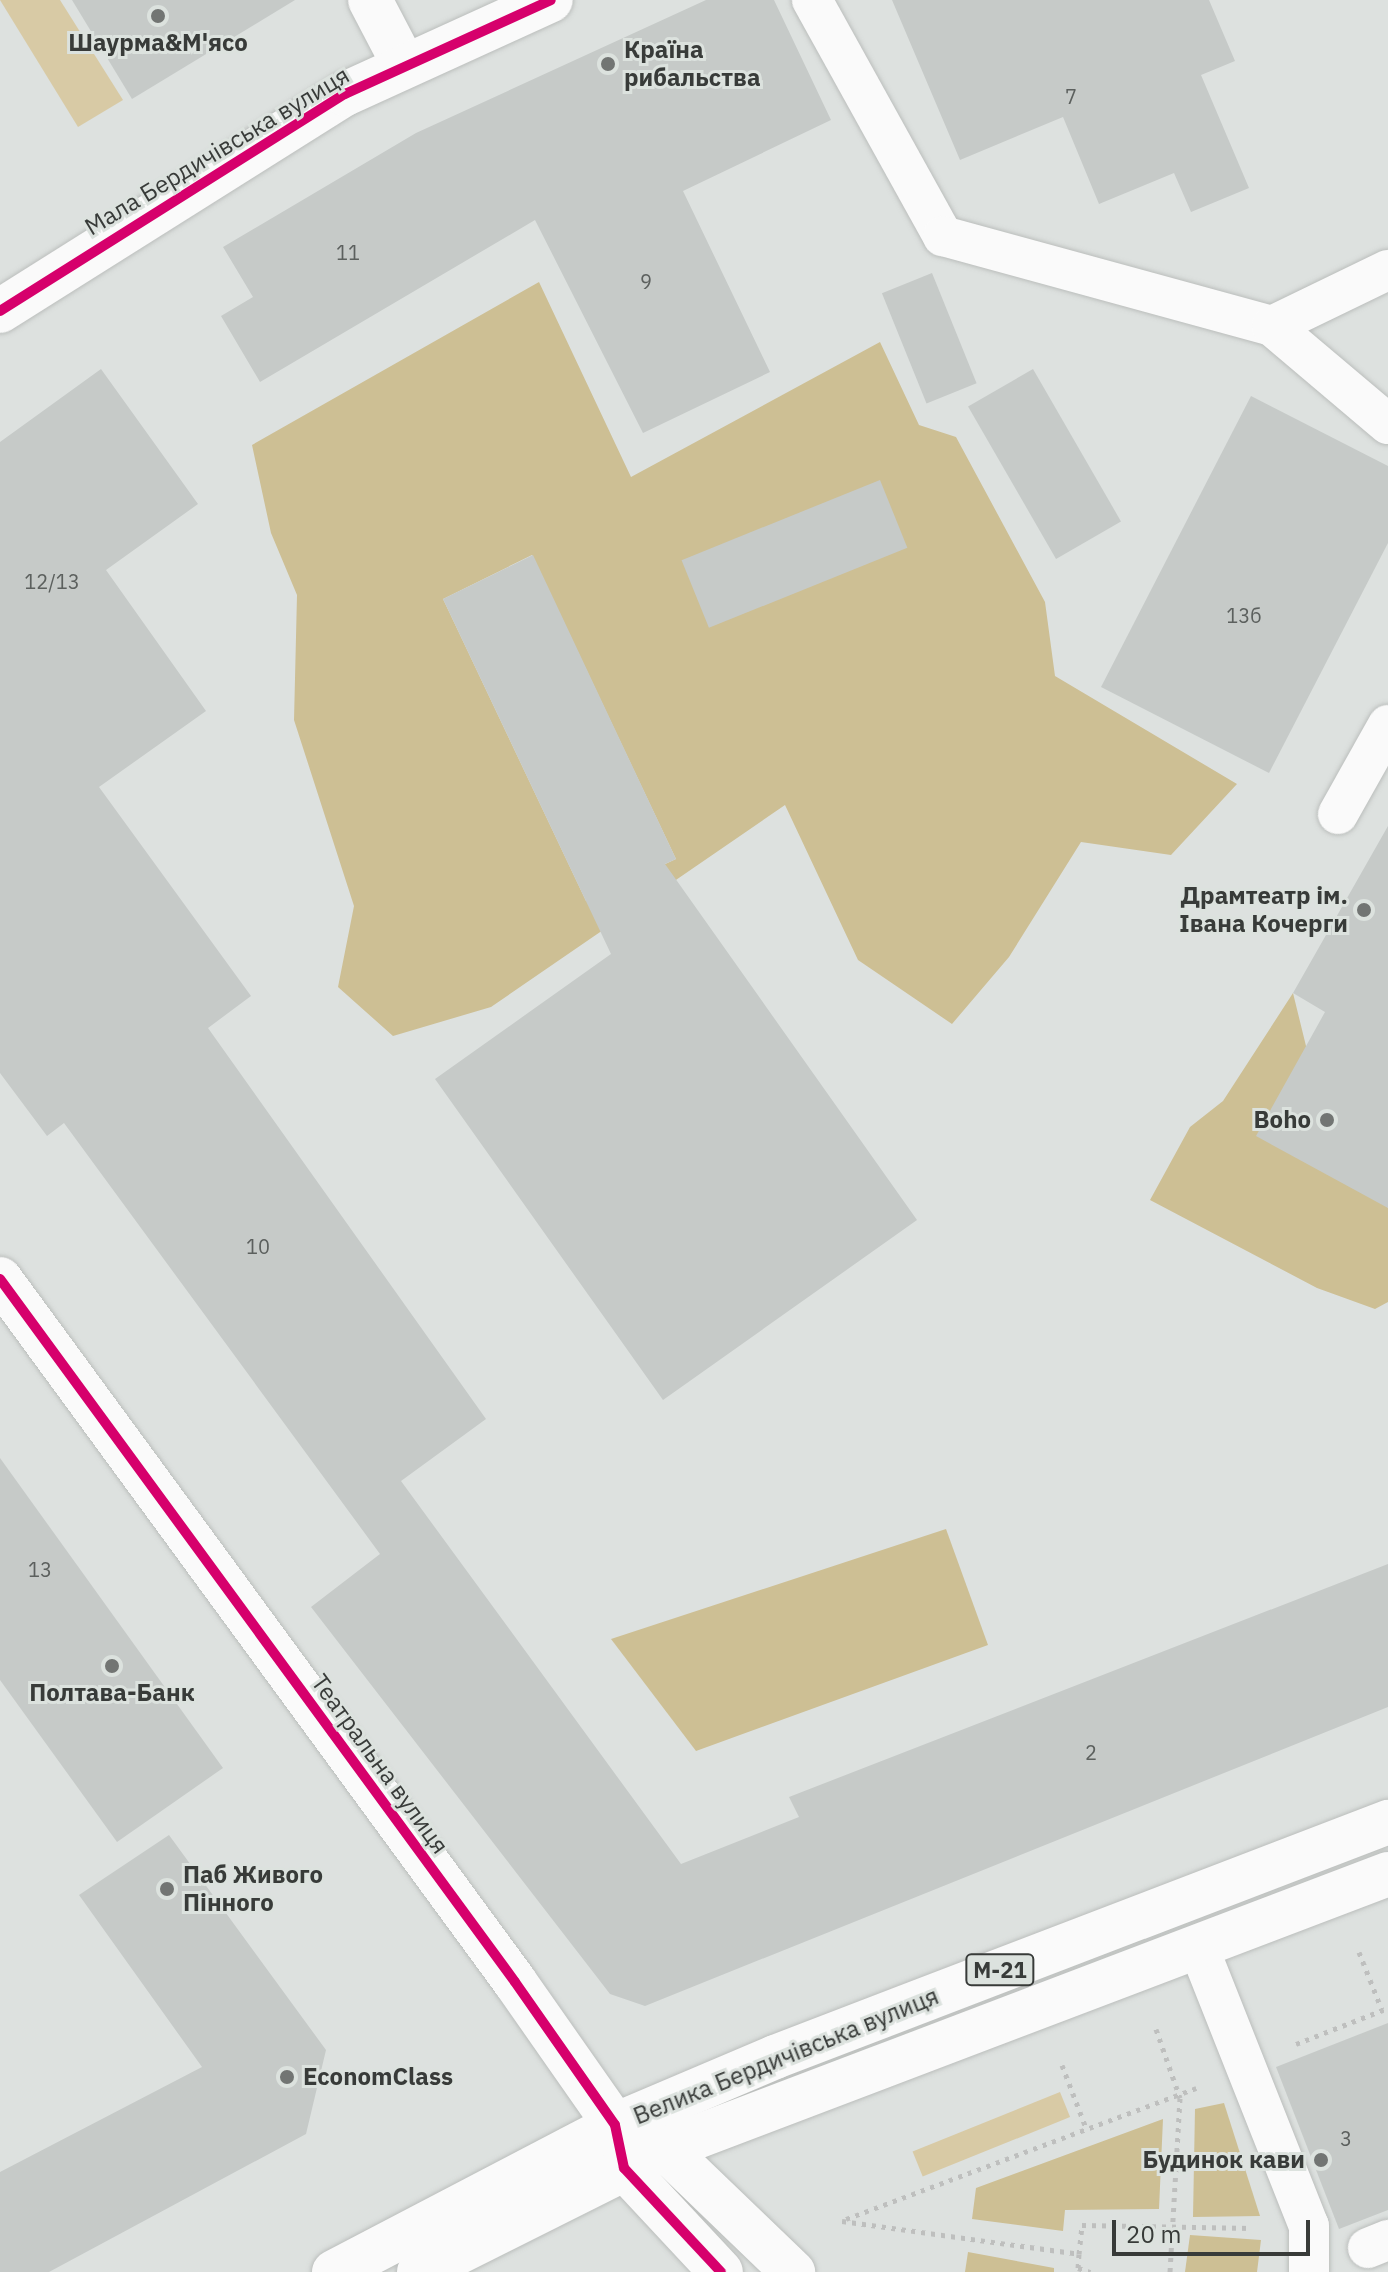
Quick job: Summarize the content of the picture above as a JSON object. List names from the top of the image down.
{
  "streets": {
    "main road": [
      "Мала Бердичівська вулиця",
      "Театральна вулиця",
      "М-21",
      "Велика Бердичівська вулиця"
    ]
  },
  "crossings": [
    ["Театральна вулиця", "Велика Бердичівська вулиця"]
  ],
  "places": [
    "Шаурма&М'ясо",
    "Країна рибальства",
    "Драмтеатр ім. Івана Кочерги",
    "Boho",
    "Полтава-Банк",
    "Паб Живого Пінного",
    "EconomClass",
    "Будинок кави"
  ],
  "house_numbers": [
    "7",
    "11",
    "9",
    "12/13",
    "13б",
    "10",
    "13",
    "2",
    "3"
  ],
  "scale_bar": "20 m"
}
